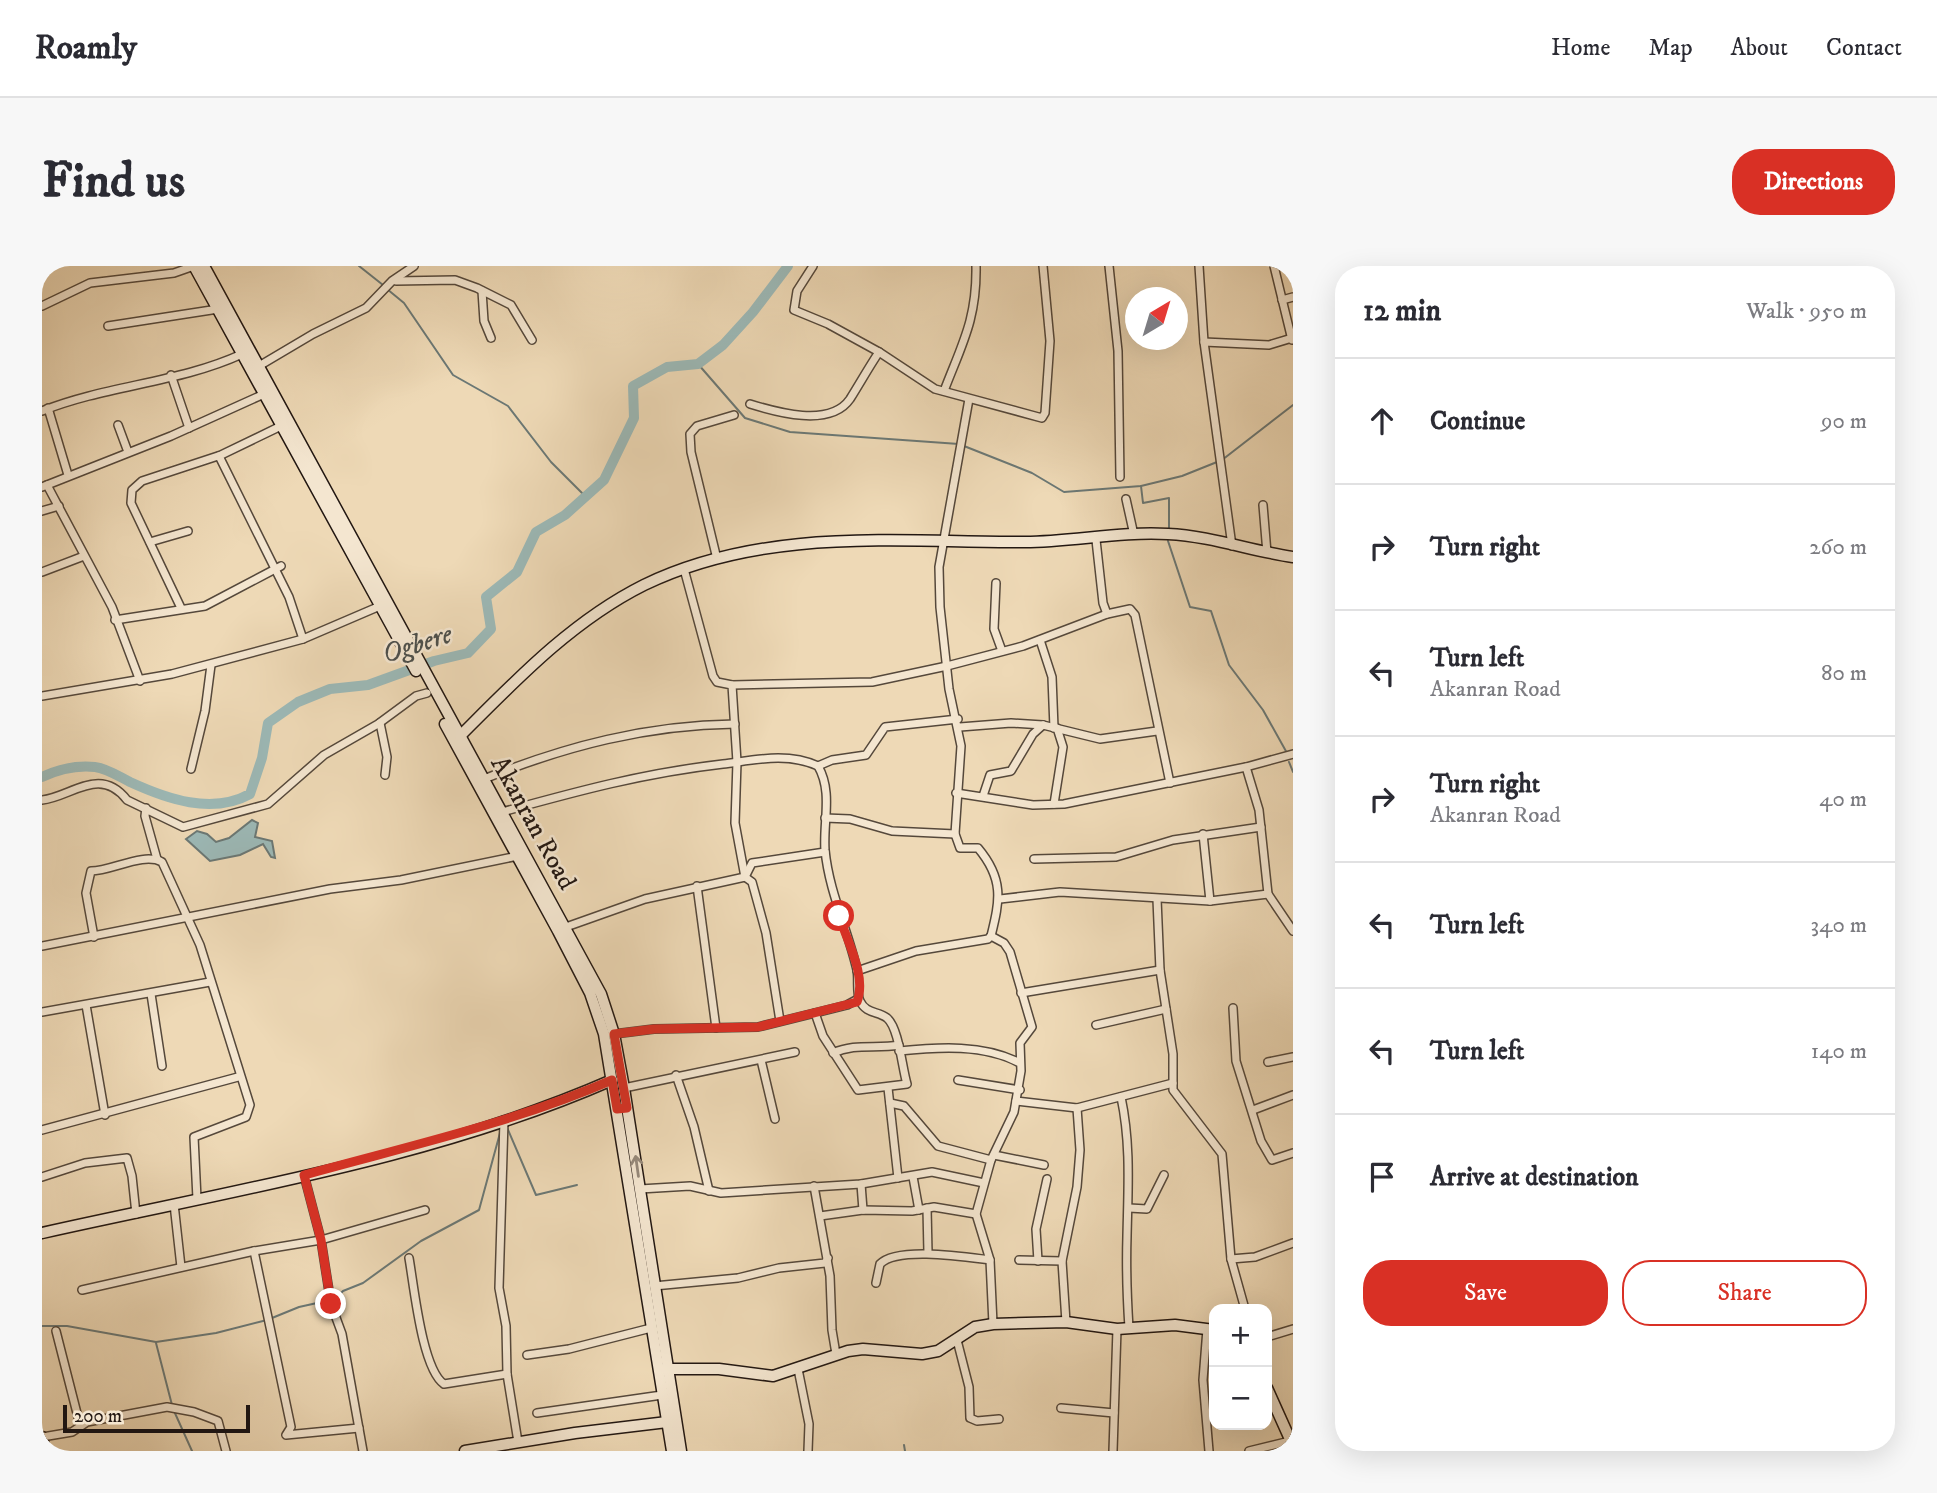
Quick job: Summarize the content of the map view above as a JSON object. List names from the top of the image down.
{
  "streets": {
    "main road": ["Akanran Road"]
  },
  "water": ["Ogbere"],
  "scale_bar": "200 m",
  "north": "top right",
  "page": {
    "header": "Roamly",
    "nav": [
      "Home",
      "Map",
      "About",
      "Contact"
    ],
    "buttons": [
      "Directions",
      ["Save", "Share"]
    ],
    "title": "Find us",
    "heading": ["12 min", "Walk · 950 m"],
    "list": [
      ["Continue", "90 m"],
      ["Turn right", "260 m"],
      ["Turn left", "Akanran Road", "80 m"],
      ["Turn right", "Akanran Road", "40 m"],
      ["Turn left", "340 m"],
      ["Turn left", "140 m"],
      "Arrive at destination"
    ],
    "map_buttons": ["+", "−"],
    "scale": "200 m"
  }
}
